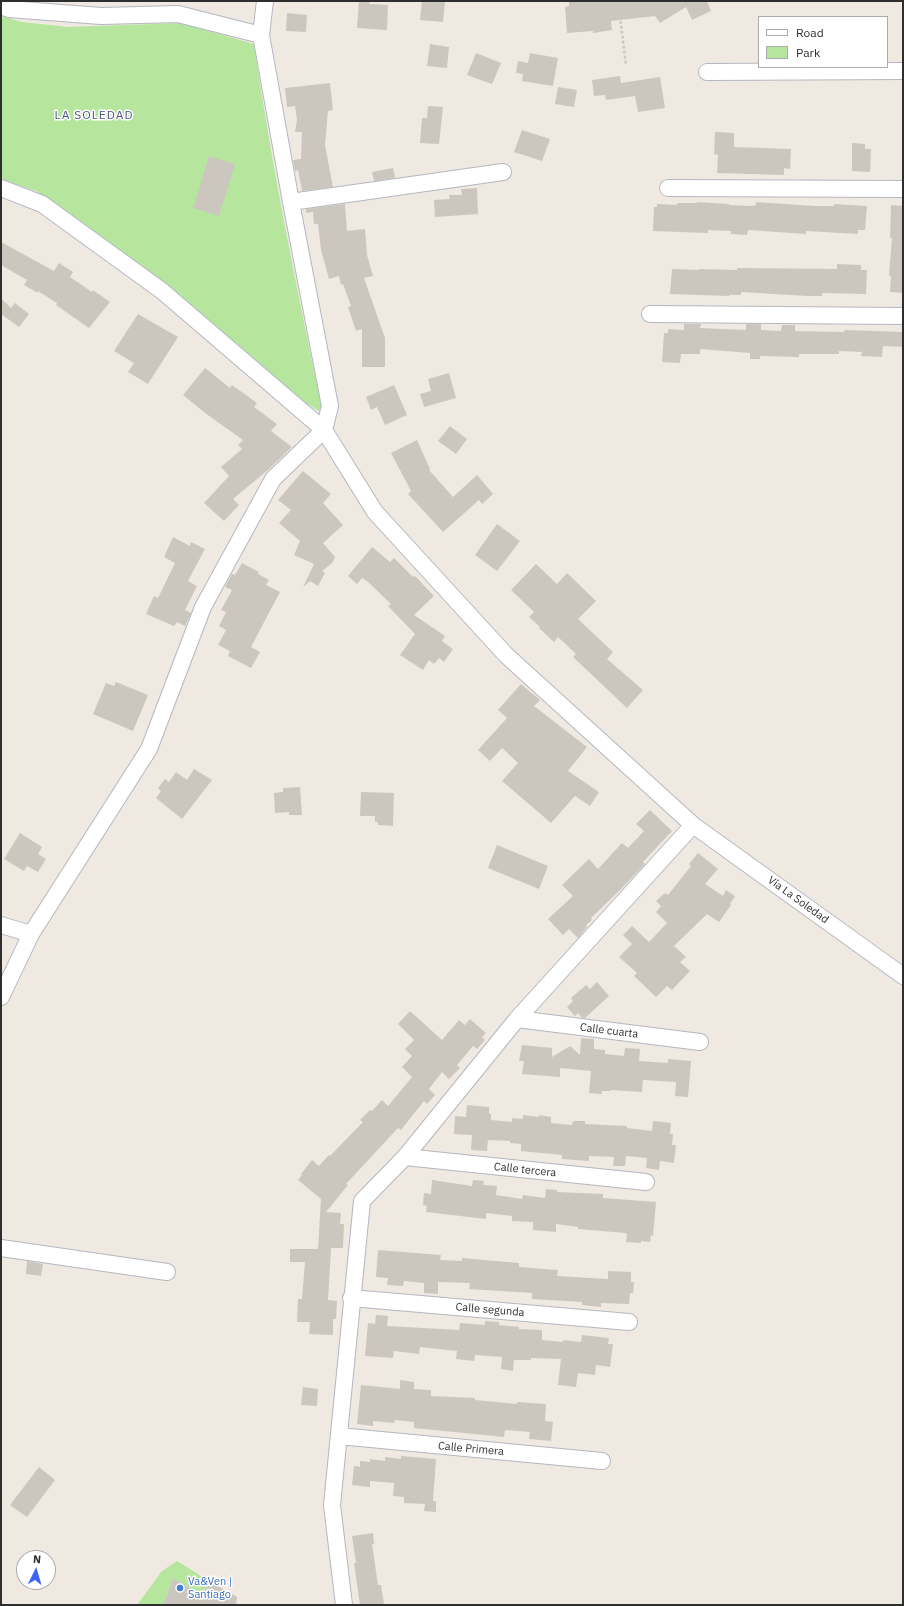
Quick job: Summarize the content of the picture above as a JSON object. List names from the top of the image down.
{
  "streets": {
    "street": [
      "Vía La Soledad",
      "Calle cuarta",
      "Calle tercera",
      "Calle segunda",
      "Calle Primera"
    ]
  },
  "districts": ["LA SOLEDAD"],
  "places": ["Va&Ven | Santiago"],
  "legend": ["Road", "Park"],
  "north": "top"
}
